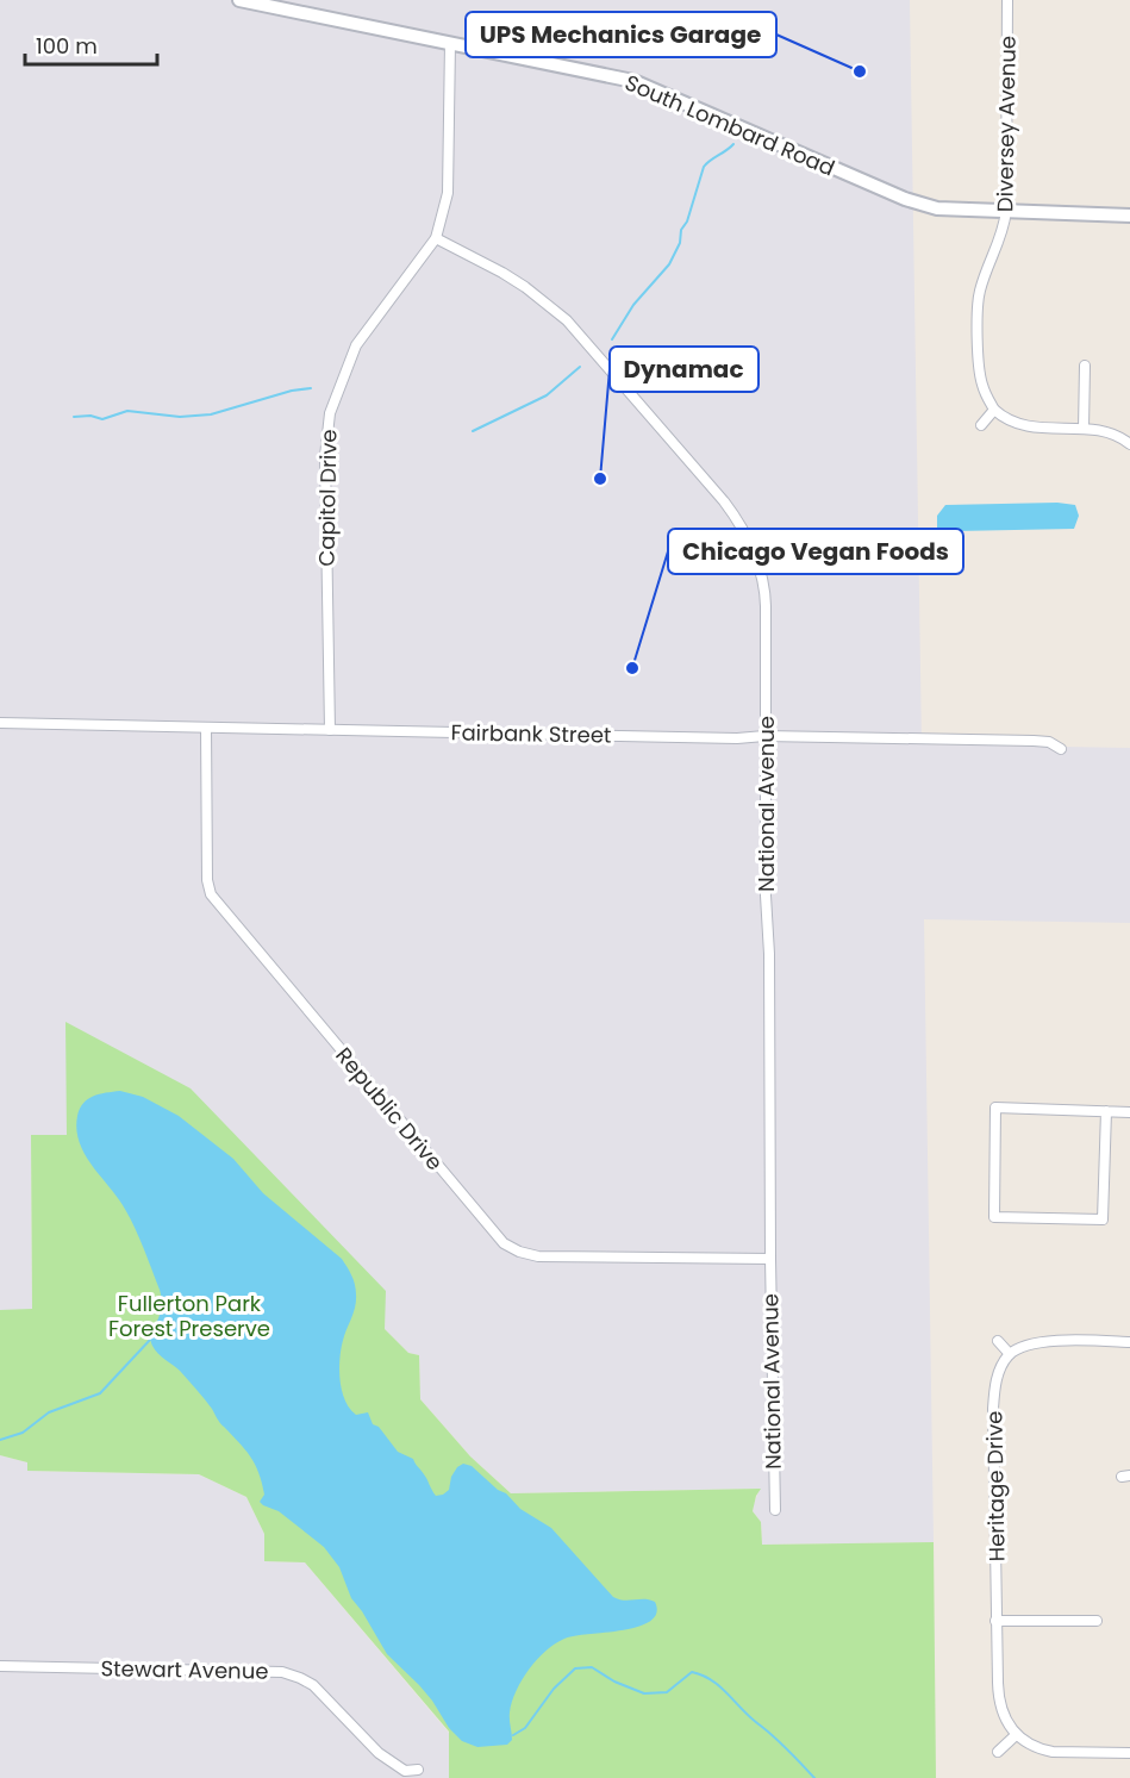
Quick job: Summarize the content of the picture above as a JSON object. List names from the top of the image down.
{
  "streets": {
    "street": [
      "Diversey Avenue",
      "South Lombard Road",
      "Capitol Drive",
      "Fairbank Street",
      "National Avenue",
      "Republic Drive",
      "Heritage Drive",
      "Stewart Avenue"
    ]
  },
  "crossings": [
    ["Diversey Avenue", "South Lombard Road"],
    ["South Lombard Road", "Capitol Drive"],
    ["Capitol Drive", "Fairbank Street"],
    ["Capitol Drive", "National Avenue"],
    ["Fairbank Street", "National Avenue"],
    ["Fairbank Street", "Republic Drive"],
    ["National Avenue", "Republic Drive"]
  ],
  "parks": ["Fullerton Park Forest Preserve"],
  "places": ["UPS Mechanics Garage", "Dynamac", "Chicago Vegan Foods"],
  "scale_bar": "100 m"
}
